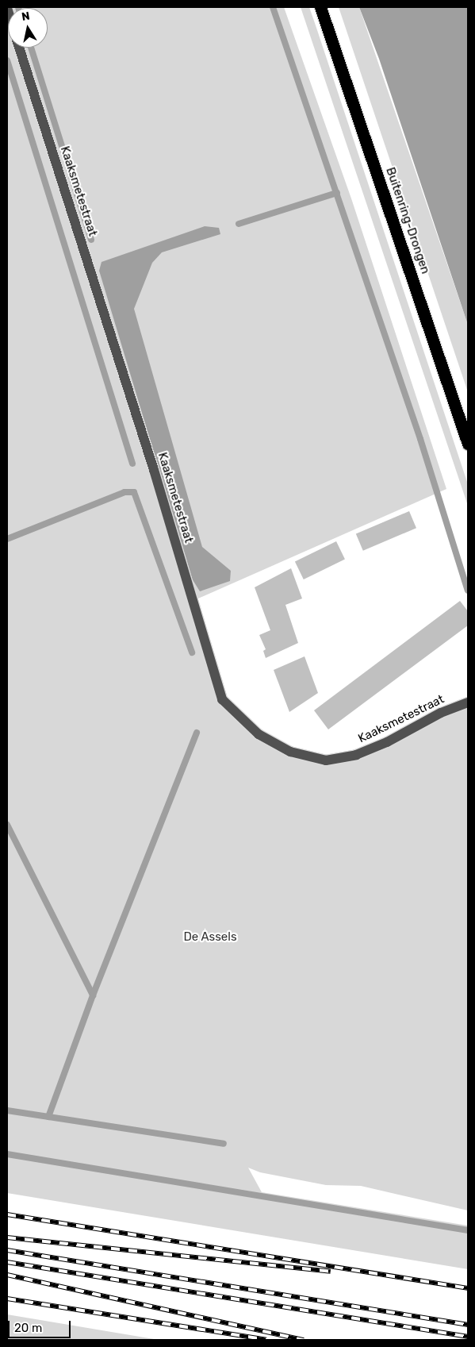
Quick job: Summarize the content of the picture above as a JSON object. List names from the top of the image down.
{
  "streets": {
    "highway": ["Buitenring-Drongen"],
    "street": ["Kaaksmetestraat"]
  },
  "parks": ["De Assels"],
  "scale_bar": "20 m",
  "north": "top"
}
